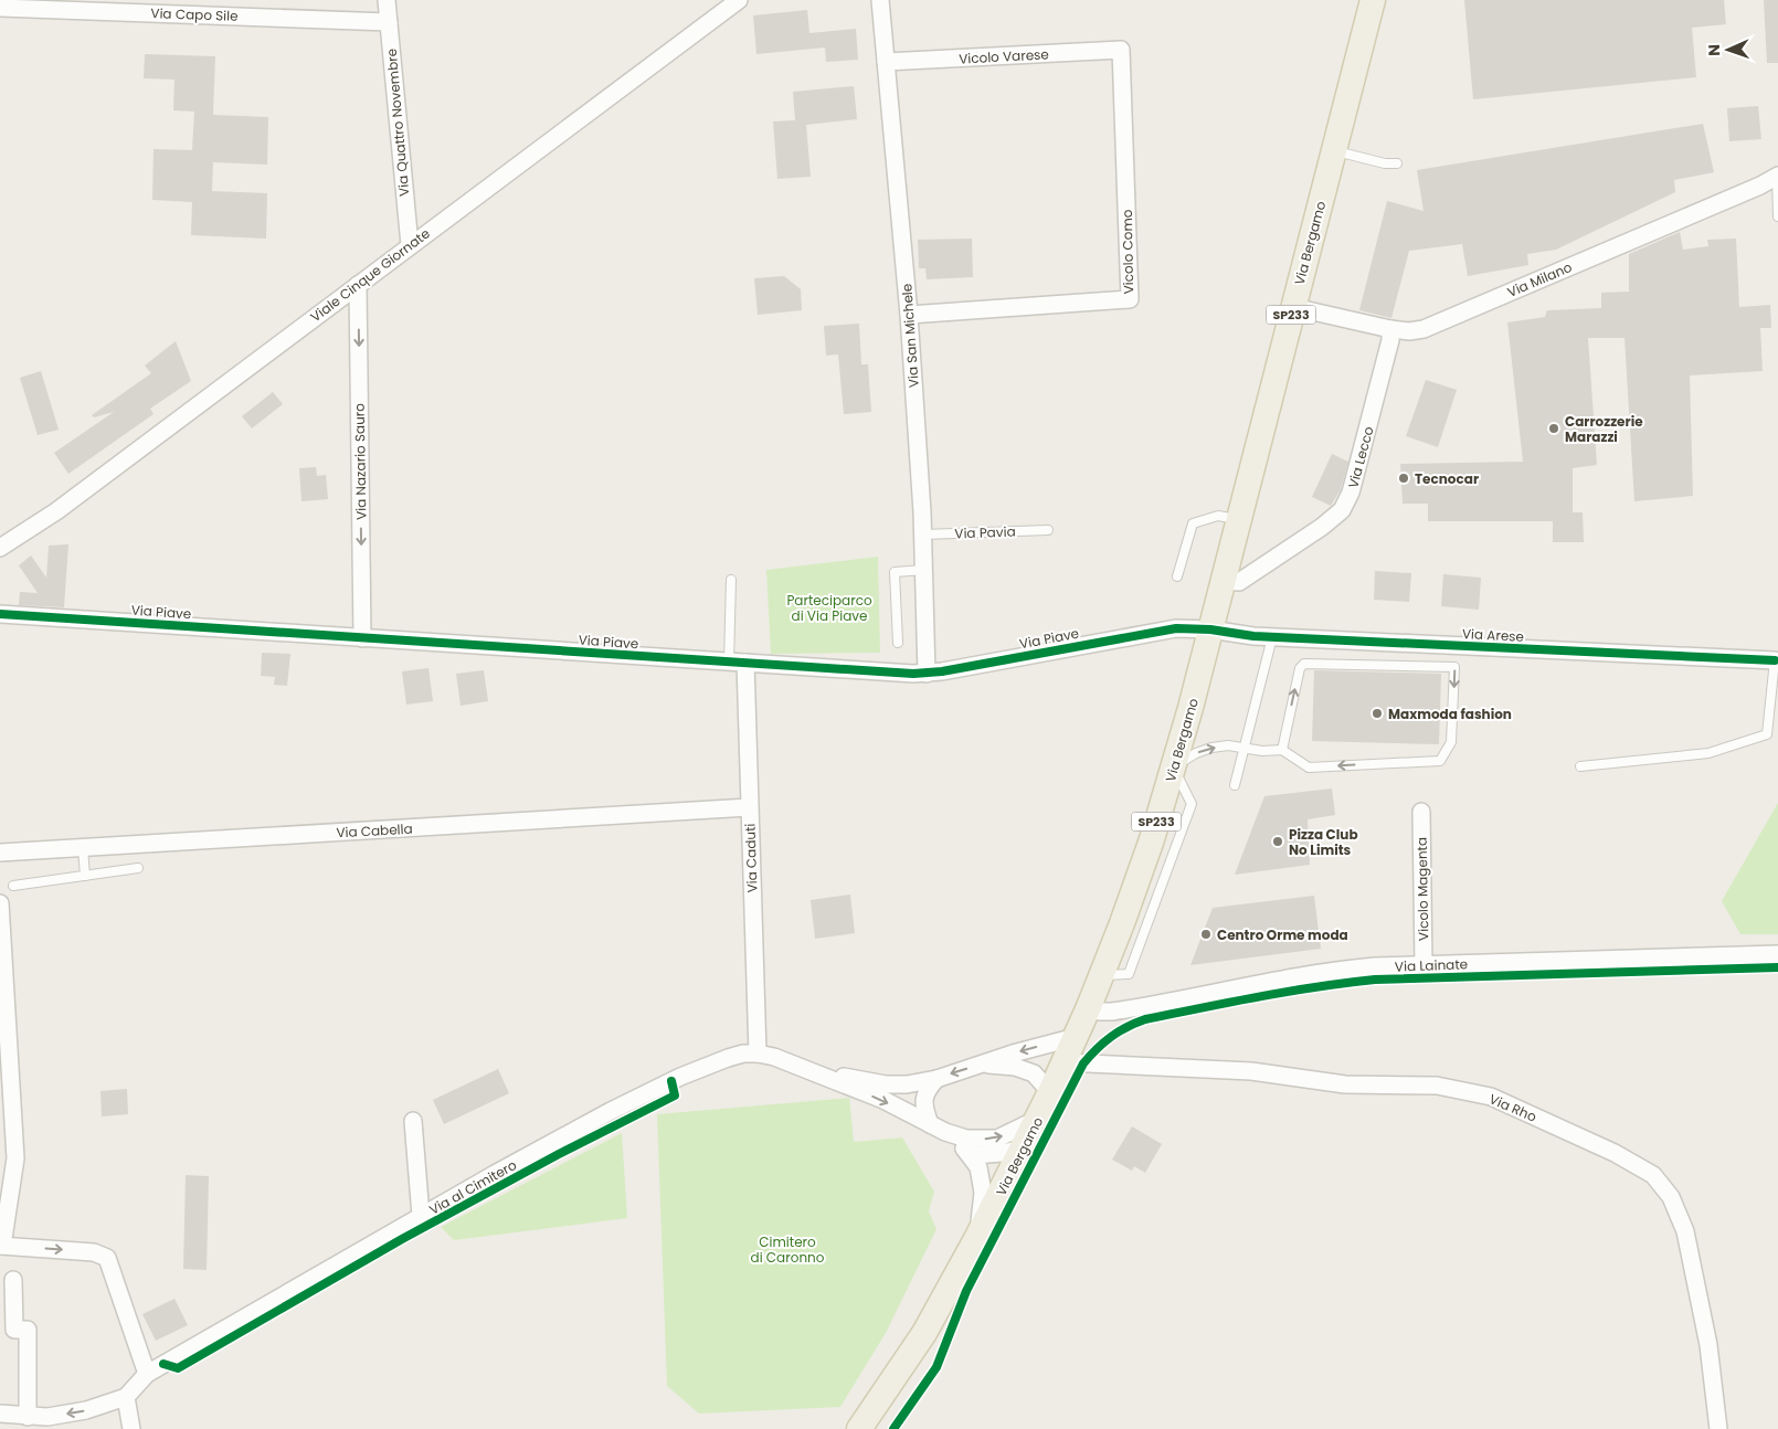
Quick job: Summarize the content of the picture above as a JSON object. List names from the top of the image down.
{
  "streets": {
    "main road": ["Via Bergamo", "SP233"],
    "street": [
      "Via Capo Sile",
      "Vicolo Varese",
      "Via Quattro Novembre",
      "Vicolo Como",
      "Viale Cinque Giornate",
      "Via Milano",
      "Via San Michele",
      "Via Lecco",
      "Via Nazario Sauro",
      "Via Piave",
      "Via Arese",
      "Via Cabella",
      "Via Caduti",
      "Vicolo Magenta",
      "Via Lainate",
      "Via Rho",
      "Via al Cimitero"
    ],
    "lane": ["Via Pavia"]
  },
  "crossings": [
    ["Via Capo Sile", "Via Quattro Novembre"],
    ["Vicolo Varese", "Vicolo Como"],
    ["Vicolo Varese", "Via San Michele"],
    ["Via Quattro Novembre", "Viale Cinque Giornate"],
    ["Via Bergamo", "Via Milano"],
    ["Via Bergamo", "Via Lecco"],
    ["Via Bergamo", "Via Piave"],
    ["Via Bergamo", "Via Arese"],
    ["Via Bergamo", "Via Lainate"],
    ["Via Bergamo", "Via Rho"],
    ["Vicolo Como", "Via San Michele"],
    ["Viale Cinque Giornate", "Via Nazario Sauro"],
    ["Via Milano", "Via Lecco"],
    ["Via San Michele", "Via Pavia"],
    ["Via San Michele", "Via Piave"],
    ["Via Nazario Sauro", "Via Piave"],
    ["Via Piave", "Via Arese"],
    ["Via Piave", "Via Caduti"],
    ["Via Cabella", "Via Caduti"],
    ["Via Caduti", "Via al Cimitero"],
    ["Vicolo Magenta", "Via Lainate"]
  ],
  "one_way": ["Via Nazario Sauro"],
  "parks": ["Parteciparco di Via Piave", "Cimitero di Caronno"],
  "places": [
    "Carrozzerie Marazzi",
    "Tecnocar",
    "Maxmoda fashion",
    "Pizza Club No Limits",
    "Centro Orme moda"
  ],
  "north": "left"
}
